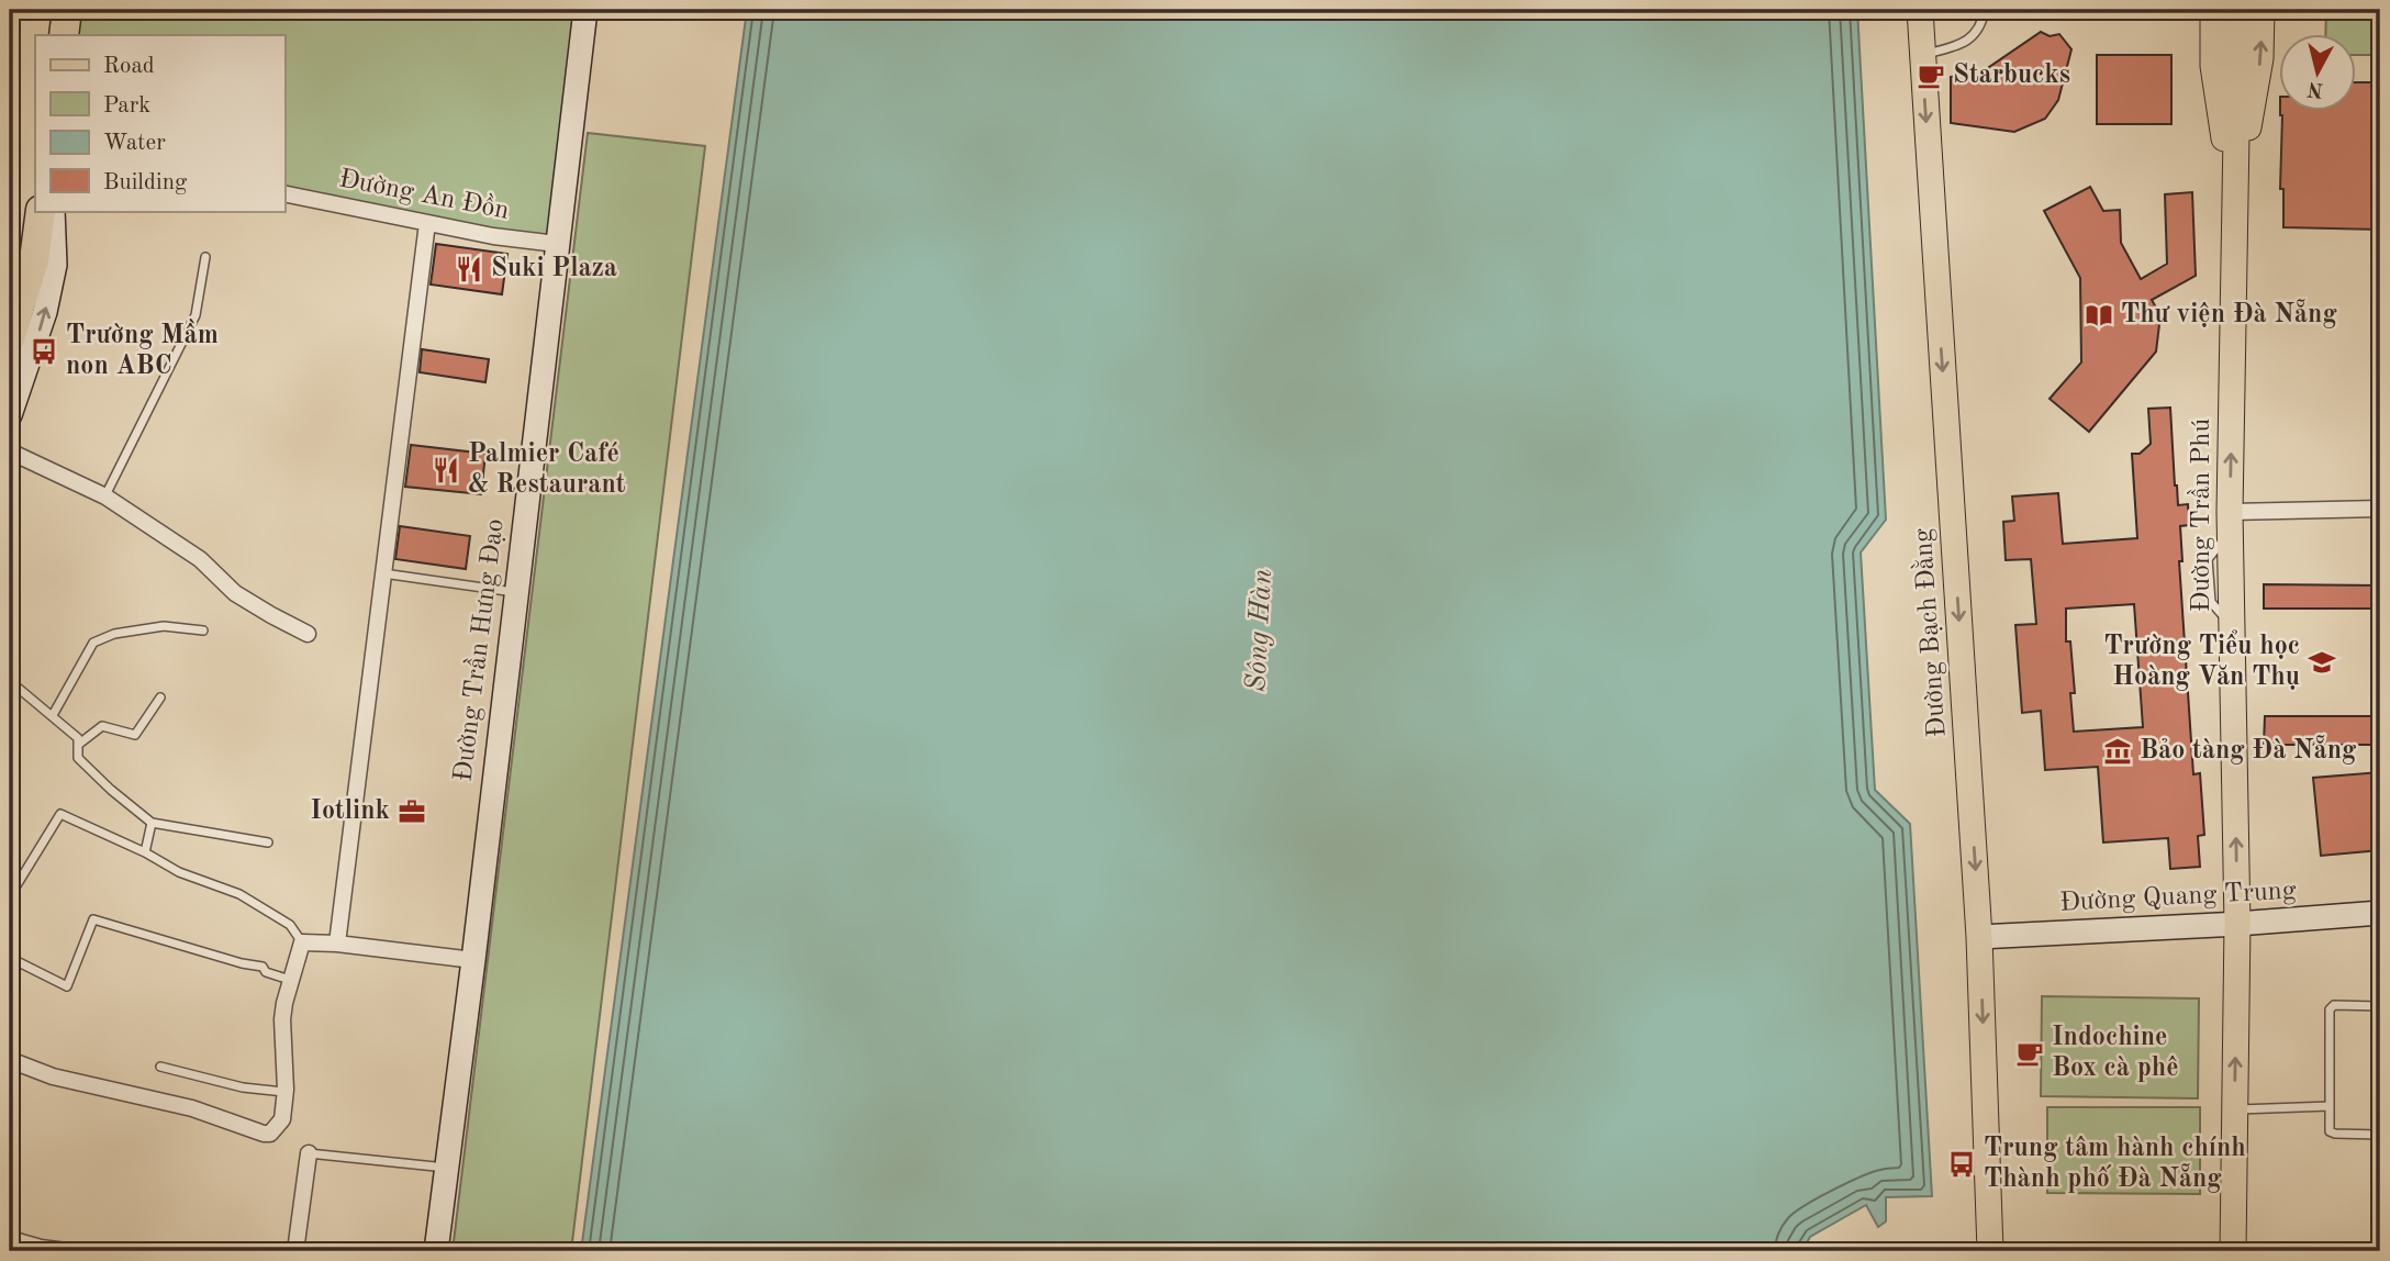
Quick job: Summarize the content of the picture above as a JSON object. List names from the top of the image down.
{
  "streets": {
    "main road": [
      "Đường Trần Phú",
      "Đường Bạch Đằng",
      "Đường Trần Hưng Đạo",
      "Đường Quang Trung"
    ],
    "street": ["Đường An Đồn"]
  },
  "crossings": [
    ["Đường An Đồn", "Đường Trần Hưng Đạo"],
    ["Đường Trần Phú", "Đường Quang Trung"],
    ["Đường Bạch Đằng", "Đường Quang Trung"]
  ],
  "one_way": ["Đường Trần Phú", "Đường Bạch Đằng"],
  "water": ["Sông Hàn"],
  "places": {
    "cafe": ["Starbucks", "Indochine Box cà phê"],
    "restaurant": ["Suki Plaza", "Palmier Café & Restaurant"],
    "library": ["Thư viện Đà Nẵng"],
    "bus stop": ["Trường Mầm non ABC", "Trung tâm hành chính Thành phố Đà Nẵng"],
    "school or university": ["Trường Tiểu học Hoàng Văn Thụ"],
    "museum": ["Bảo tàng Đà Nẵng"],
    "office": ["Iotlink"]
  },
  "legend": [
    "Road",
    "Park",
    "Water",
    "Building"
  ],
  "north": "bottom"
}
